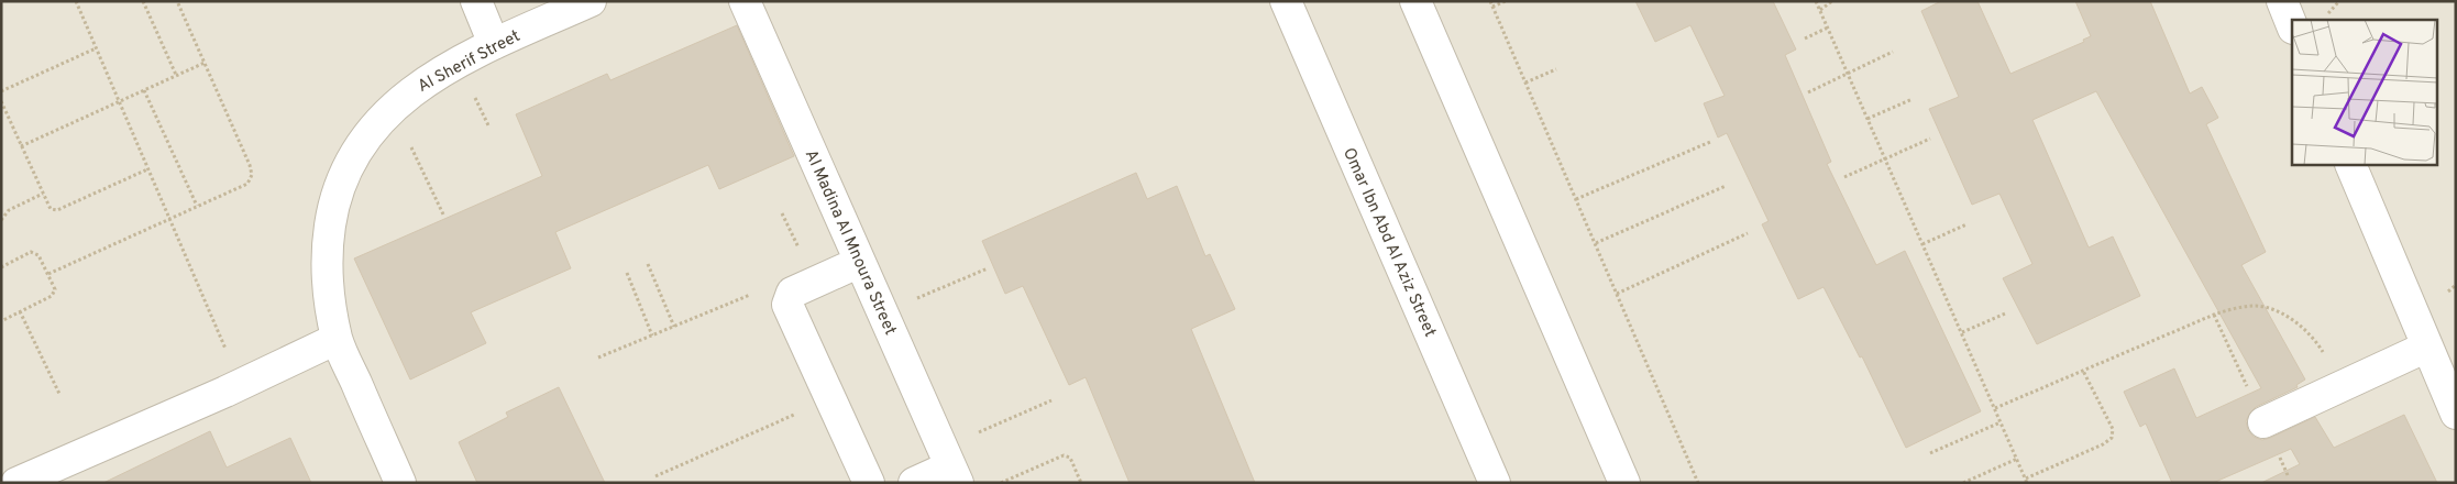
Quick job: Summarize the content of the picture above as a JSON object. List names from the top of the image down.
{
  "streets": {
    "street": ["Al Sherif Street", "Al Madina Al Mnoura Street", "Omar Ibn Abd Al Aziz Street"]
  }
}
